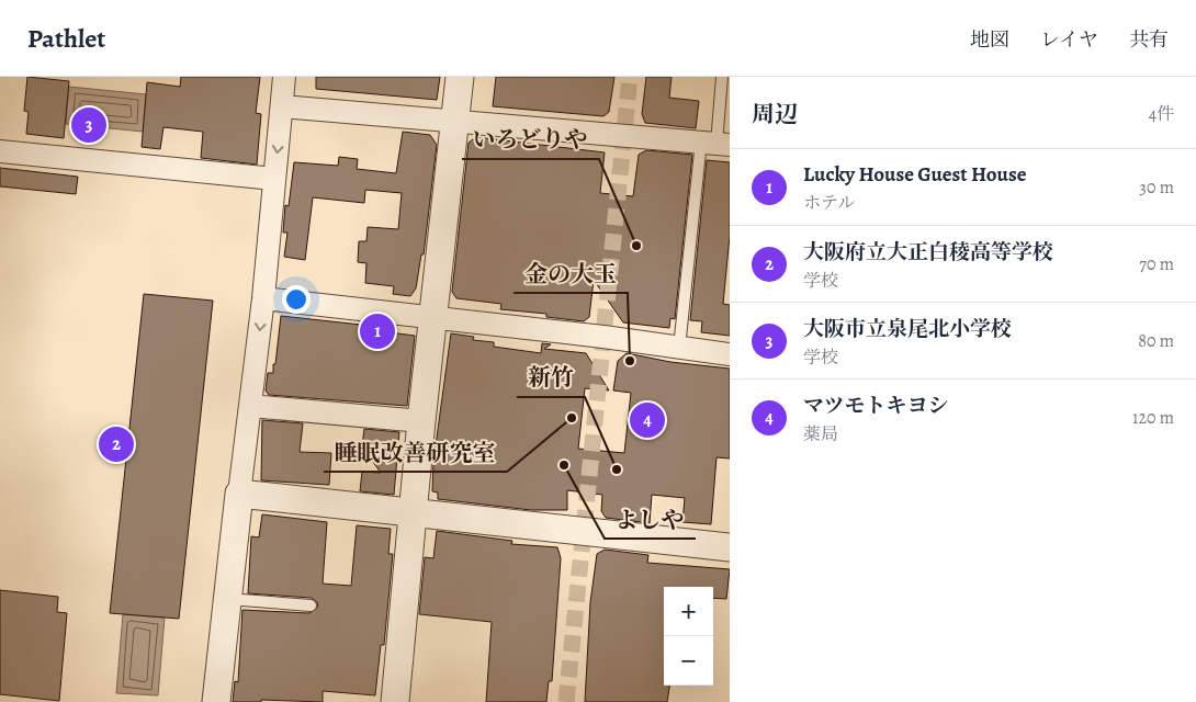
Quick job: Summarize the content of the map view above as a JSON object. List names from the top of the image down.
{
  "places": [
    "いろどりや",
    "金の大玉",
    "睡眠改善研究室",
    "よしや",
    "新竹"
  ],
  "page": {
    "header": "Pathlet",
    "nav": ["地図", "レイヤ", "共有"],
    "heading": ["周辺", "4件"],
    "pins": [
      "3",
      "1",
      "4",
      "2"
    ],
    "list": [
      {
        "mark": "1",
        "name": "Lucky House Guest House",
        "note": "ホテル",
        "value": "30 m"
      },
      {
        "mark": "2",
        "name": "大阪府立大正白稜高等学校",
        "note": "学校",
        "value": "70 m"
      },
      {
        "mark": "3",
        "name": "大阪市立泉尾北小学校",
        "note": "学校",
        "value": "80 m"
      },
      {
        "mark": "4",
        "name": "マツモトキヨシ",
        "note": "薬局",
        "value": "120 m"
      }
    ],
    "map_buttons": ["+", "−"]
  }
}
